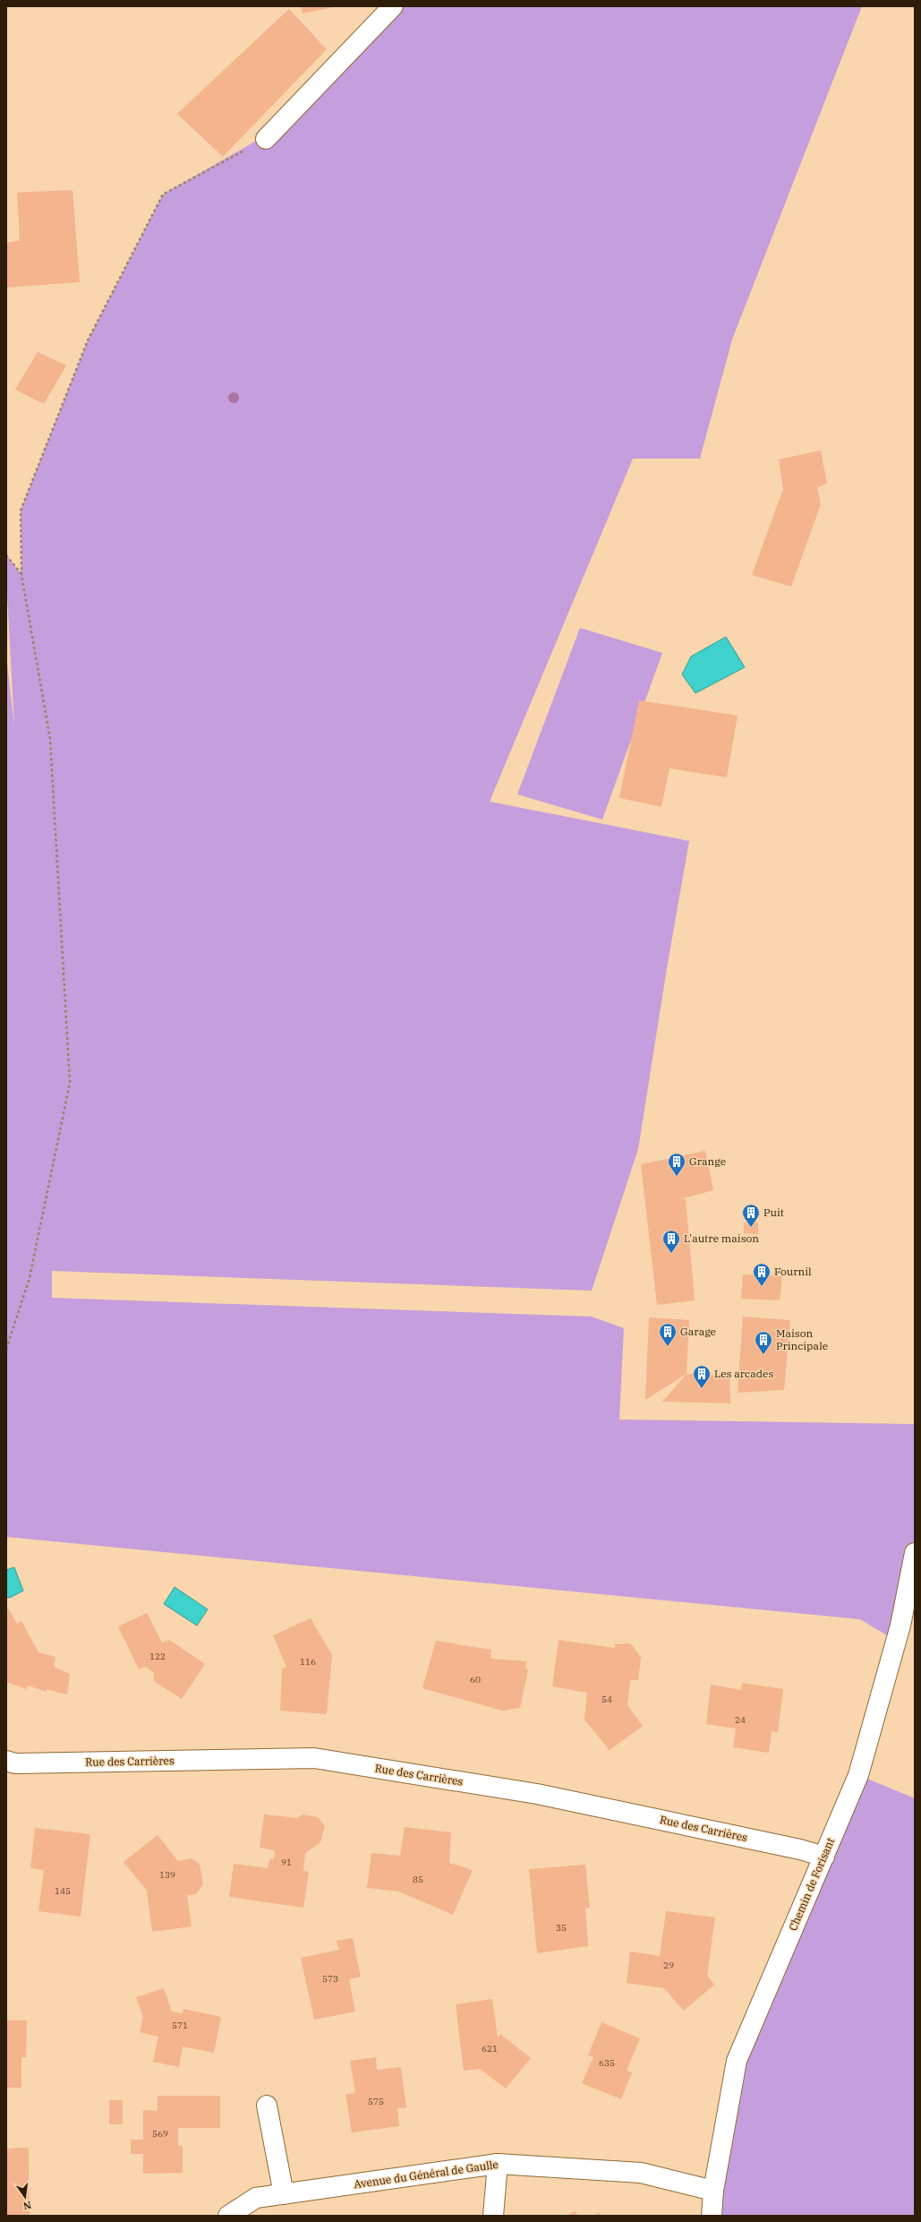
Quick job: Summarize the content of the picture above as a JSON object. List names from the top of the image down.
{
  "streets": {
    "street": ["Rue des Carrières", "Chemin de Forisant", "Avenue du Général de Gaulle"]
  },
  "crossings": [
    ["Rue des Carrières", "Chemin de Forisant"],
    ["Chemin de Forisant", "Avenue du Général de Gaulle"]
  ],
  "places": {
    "building": [
      "Grange",
      "Puit",
      "L'autre maison",
      "Fournil",
      "Garage",
      "Maison Principale",
      "Les arcades"
    ]
  },
  "house_numbers": [
    "122",
    "116",
    "60",
    "54",
    "24",
    "91",
    "139",
    "85",
    "145",
    "35",
    "29",
    "573",
    "571",
    "621",
    "635",
    "575",
    "569"
  ],
  "north": "bottom"
}
